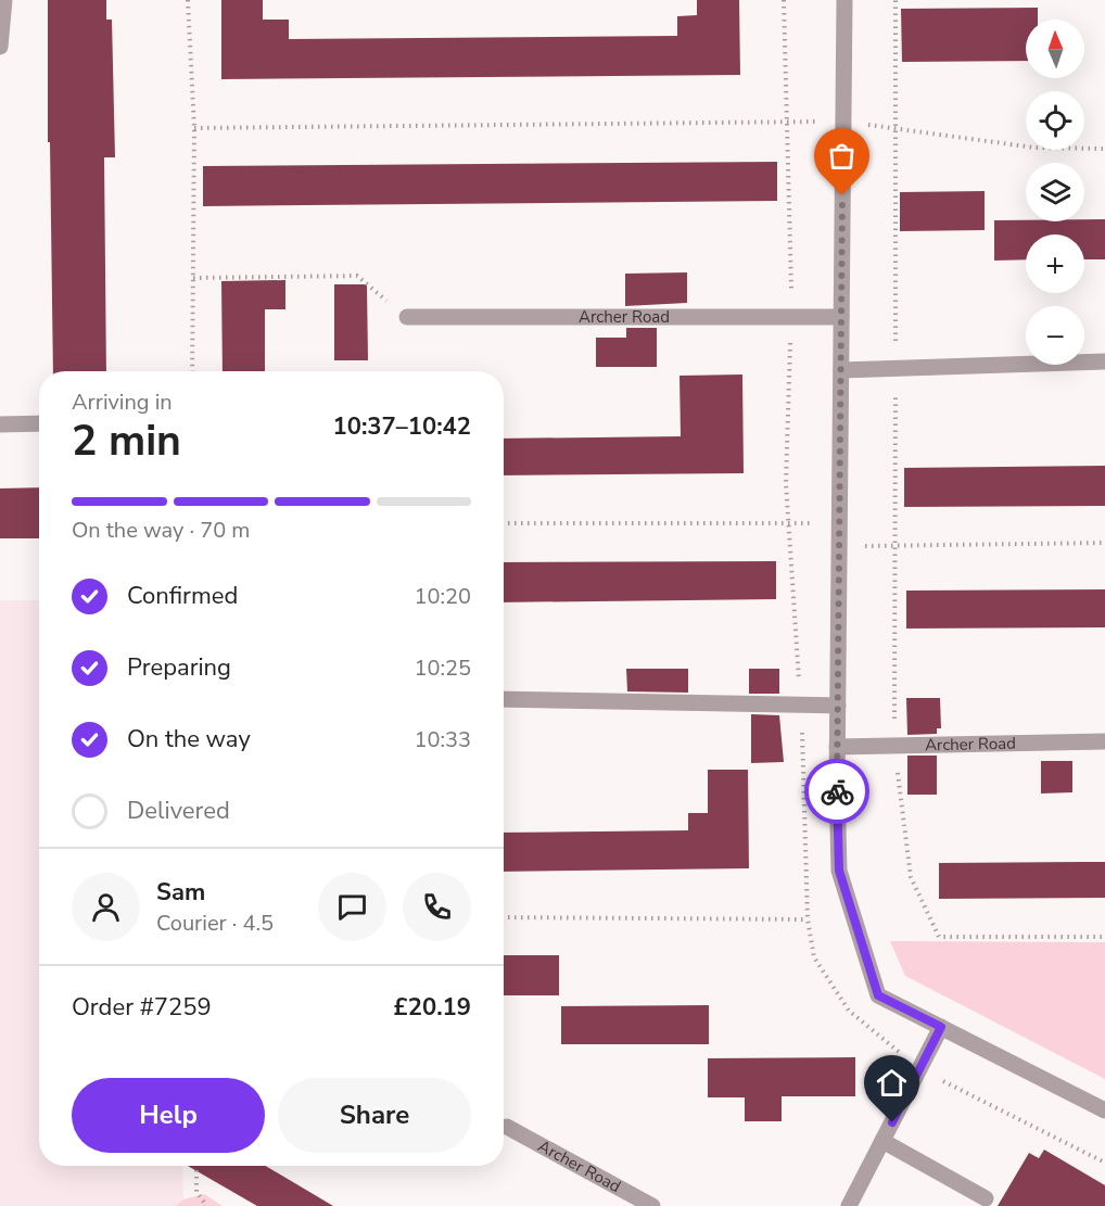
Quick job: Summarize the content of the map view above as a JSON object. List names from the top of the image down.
{
  "streets": {
    "street": ["Archer Road"]
  },
  "north": "top",
  "page": {
    "map_buttons": ["+", "−"],
    "heading": ["2 min", "Arriving in", "10:37–10:42"],
    "panel": [
      "Sam",
      "Courier · 4.5",
      "Order #7259",
      "£20.19"
    ],
    "bar": "On the way · 70 m",
    "list": [
      ["Confirmed", "10:20"],
      ["Preparing", "10:25"],
      ["On the way", "10:33"],
      "Delivered"
    ],
    "buttons": ["Help", "Share"]
  }
}
